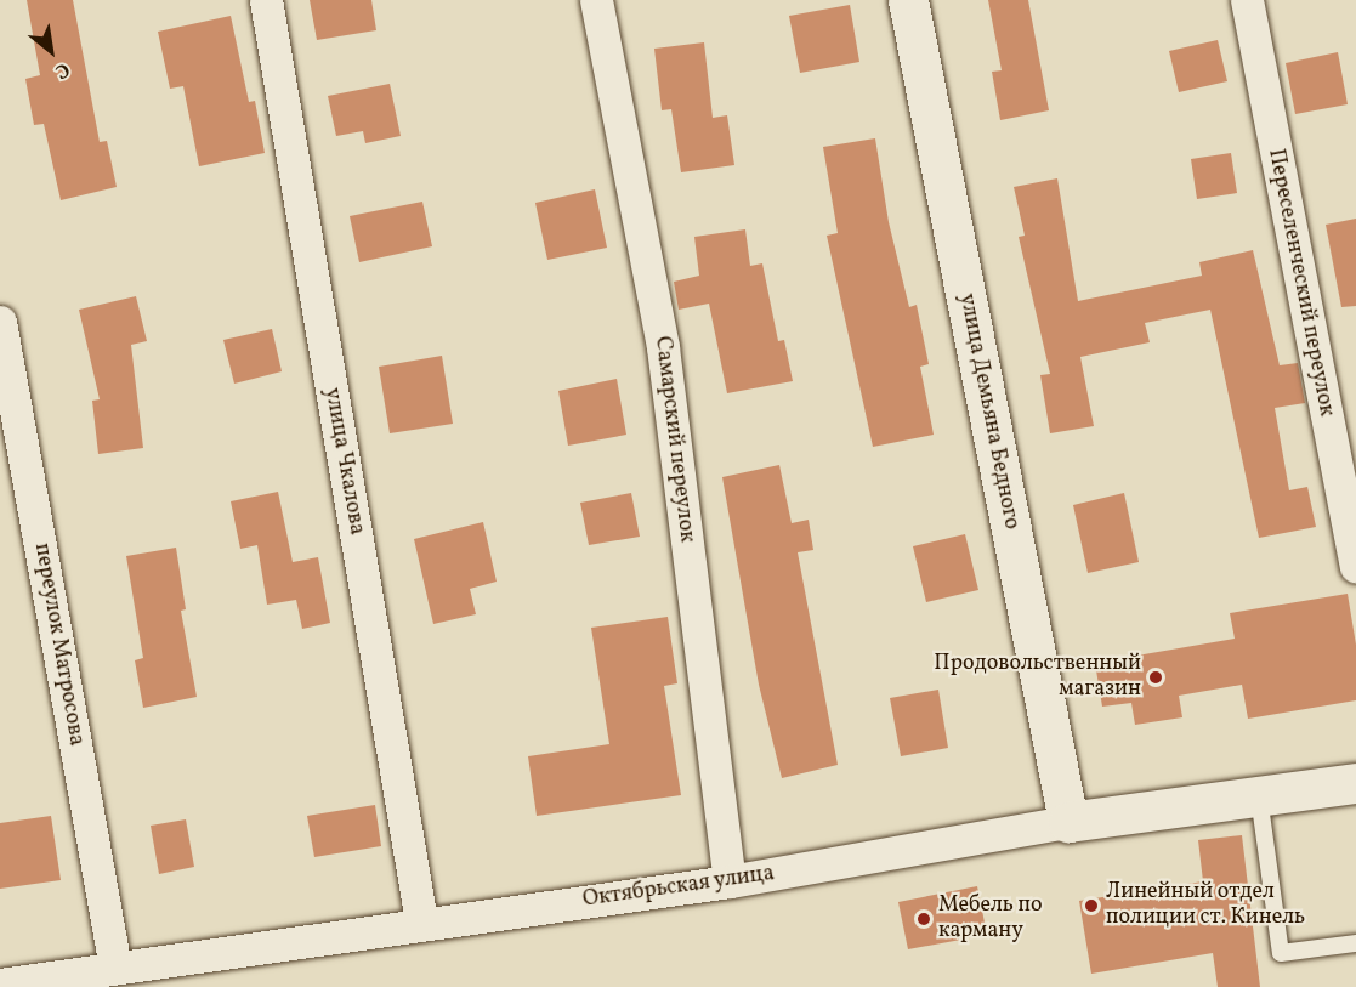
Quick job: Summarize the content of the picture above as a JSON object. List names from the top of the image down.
{
  "streets": {
    "street": [
      "Переселенческий переулок",
      "улица Демьяна Бедного",
      "Самарский переулок",
      "улица Чкалова",
      "переулок Матросова",
      "Октябрьская улица"
    ]
  },
  "crossings": [
    ["улица Демьяна Бедного", "Октябрьская улица"],
    ["Самарский переулок", "Октябрьская улица"],
    ["улица Чкалова", "Октябрьская улица"],
    ["переулок Матросова", "Октябрьская улица"]
  ],
  "places": ["Продовольственный магазин", "Линейный отдел полиции ст. Кинель", "Мебель по карману"],
  "north": "bottom right"
}
